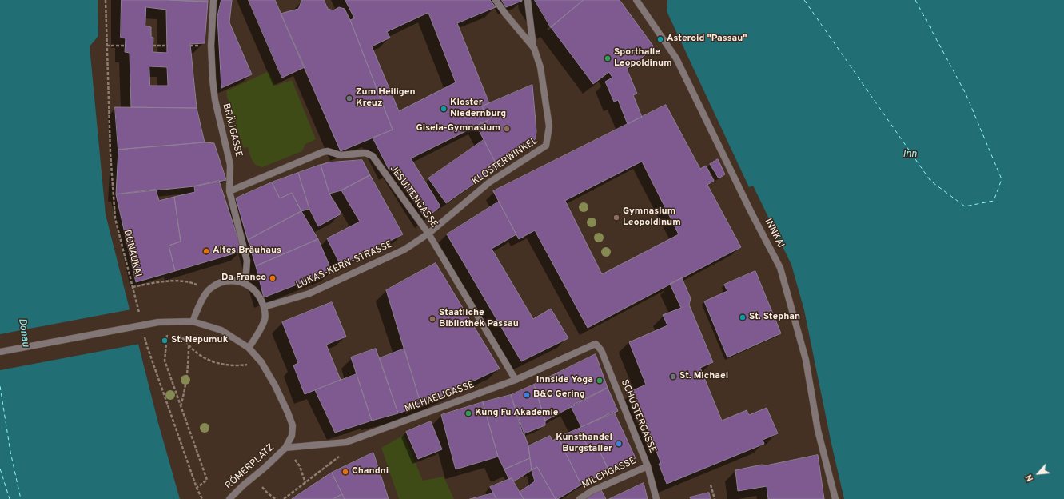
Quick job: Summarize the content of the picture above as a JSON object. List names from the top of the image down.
{
  "streets": {
    "street": [
      "BRÄUGASSE",
      "KLOSTERWINKEL",
      "JESUITENGASSE",
      "INNKAI",
      "LUKAS-KERN-STRASSE",
      "MICHAELIGASSE",
      "SCHUSTERGASSE",
      "RÖMERPLATZ",
      "MILCHGASSE"
    ],
    "path": ["DONAUKAI"]
  },
  "crossings": [
    ["BRÄUGASSE", "JESUITENGASSE"],
    ["KLOSTERWINKEL", "JESUITENGASSE"],
    ["KLOSTERWINKEL", "LUKAS-KERN-STRASSE"],
    ["JESUITENGASSE", "LUKAS-KERN-STRASSE"],
    ["JESUITENGASSE", "MICHAELIGASSE"],
    ["MICHAELIGASSE", "SCHUSTERGASSE"],
    ["MICHAELIGASSE", "RÖMERPLATZ"],
    ["SCHUSTERGASSE", "MILCHGASSE"]
  ],
  "water": ["Inn", "Donau"],
  "places": [
    "Asteroid \"Passau\"",
    "Sporthalle Leopoldinum",
    "Zum Heiligen Kreuz",
    "Kloster Niedernburg",
    "Gisela-Gymnasium",
    "Gymnasium Leopoldinum",
    "Altes Bräuhaus",
    "Da Franco",
    "St. Stephan",
    "Staatliche Bibliothek Passau",
    "St. Nepumuk",
    "St. Michael",
    "Innside Yoga",
    "B&C Gering",
    "Kung Fu Akademie",
    "Kunsthandel Burgstaller",
    "Chandni"
  ],
  "north": "bottom left"
}
